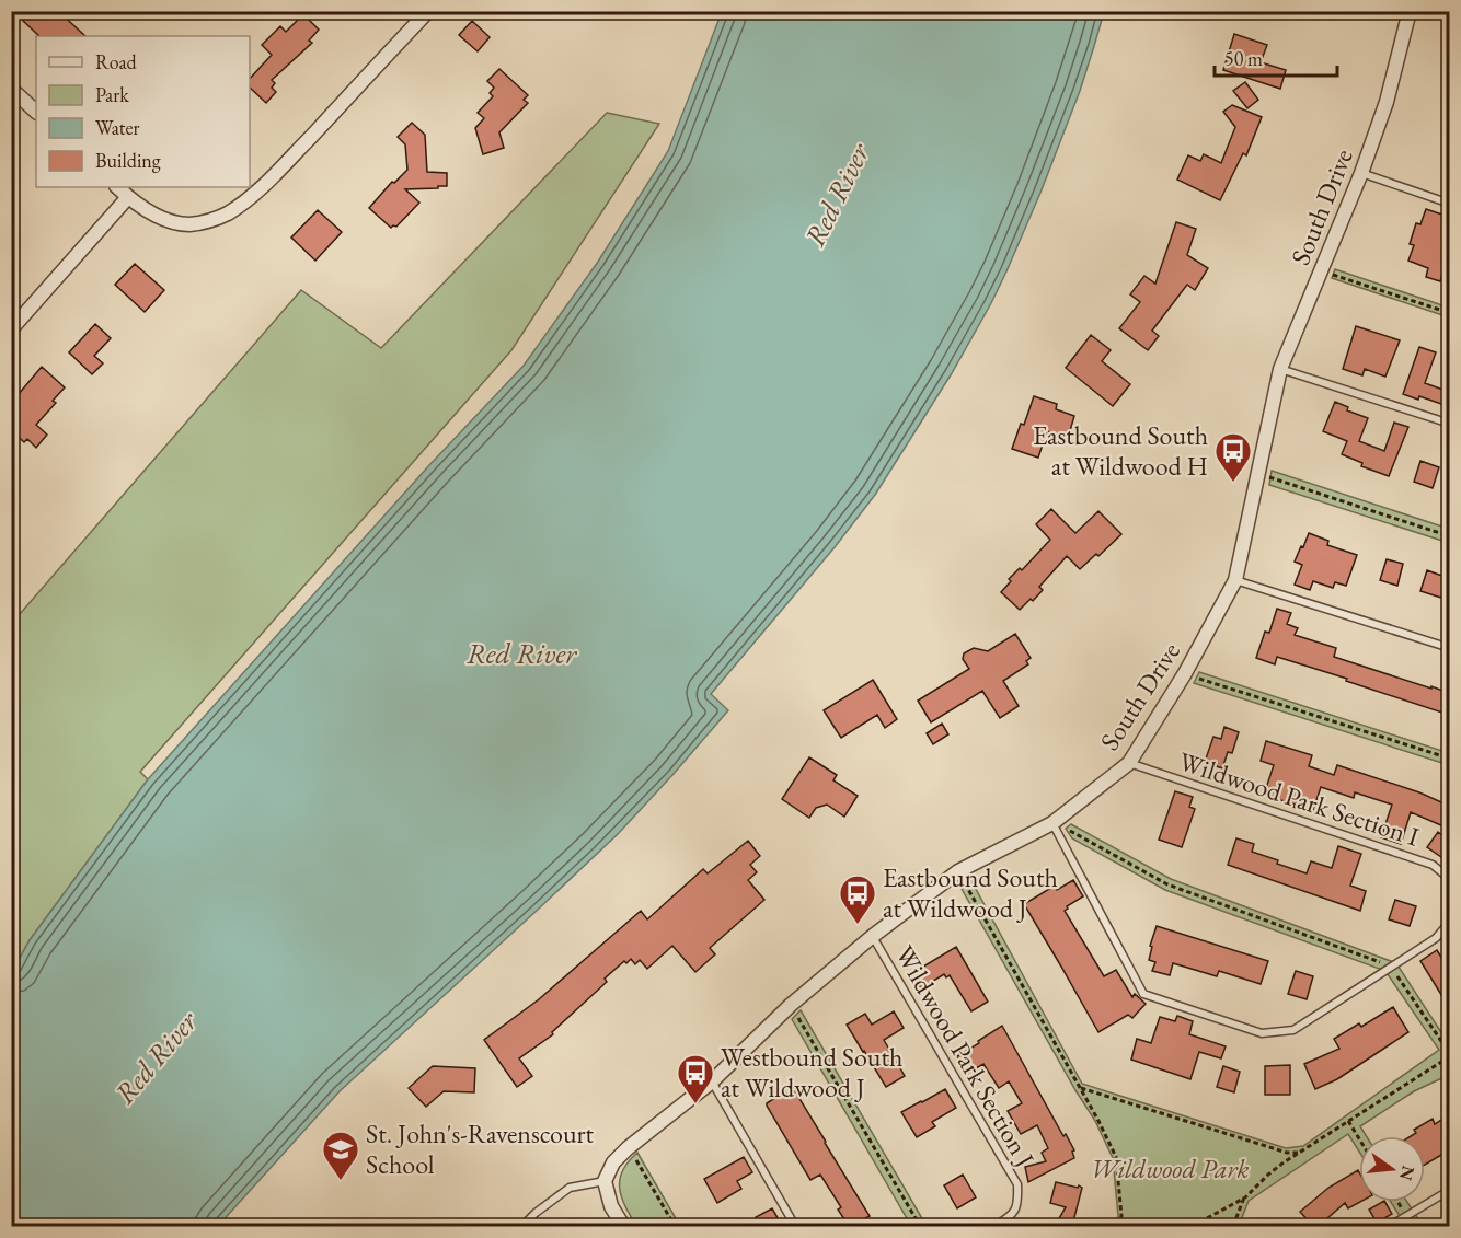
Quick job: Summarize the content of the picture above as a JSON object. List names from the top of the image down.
{
  "streets": {
    "street": ["South Drive"],
    "lane": ["Wildwood Park Section I", "Wildwood Park Section J"]
  },
  "crossings": [
    ["South Drive", "Wildwood Park Section I"],
    ["South Drive", "Wildwood Park Section J"]
  ],
  "water": ["Red River"],
  "parks": ["Wildwood Park"],
  "places": {
    "bus stop": ["Eastbound South at Wildwood H", "Eastbound South at Wildwood J", "Westbound South at Wildwood J"],
    "school or university": ["St. John's-Ravenscourt School"]
  },
  "legend": [
    "Road",
    "Park",
    "Water",
    "Building"
  ],
  "scale_bar": "50 m",
  "north": "right"
}
